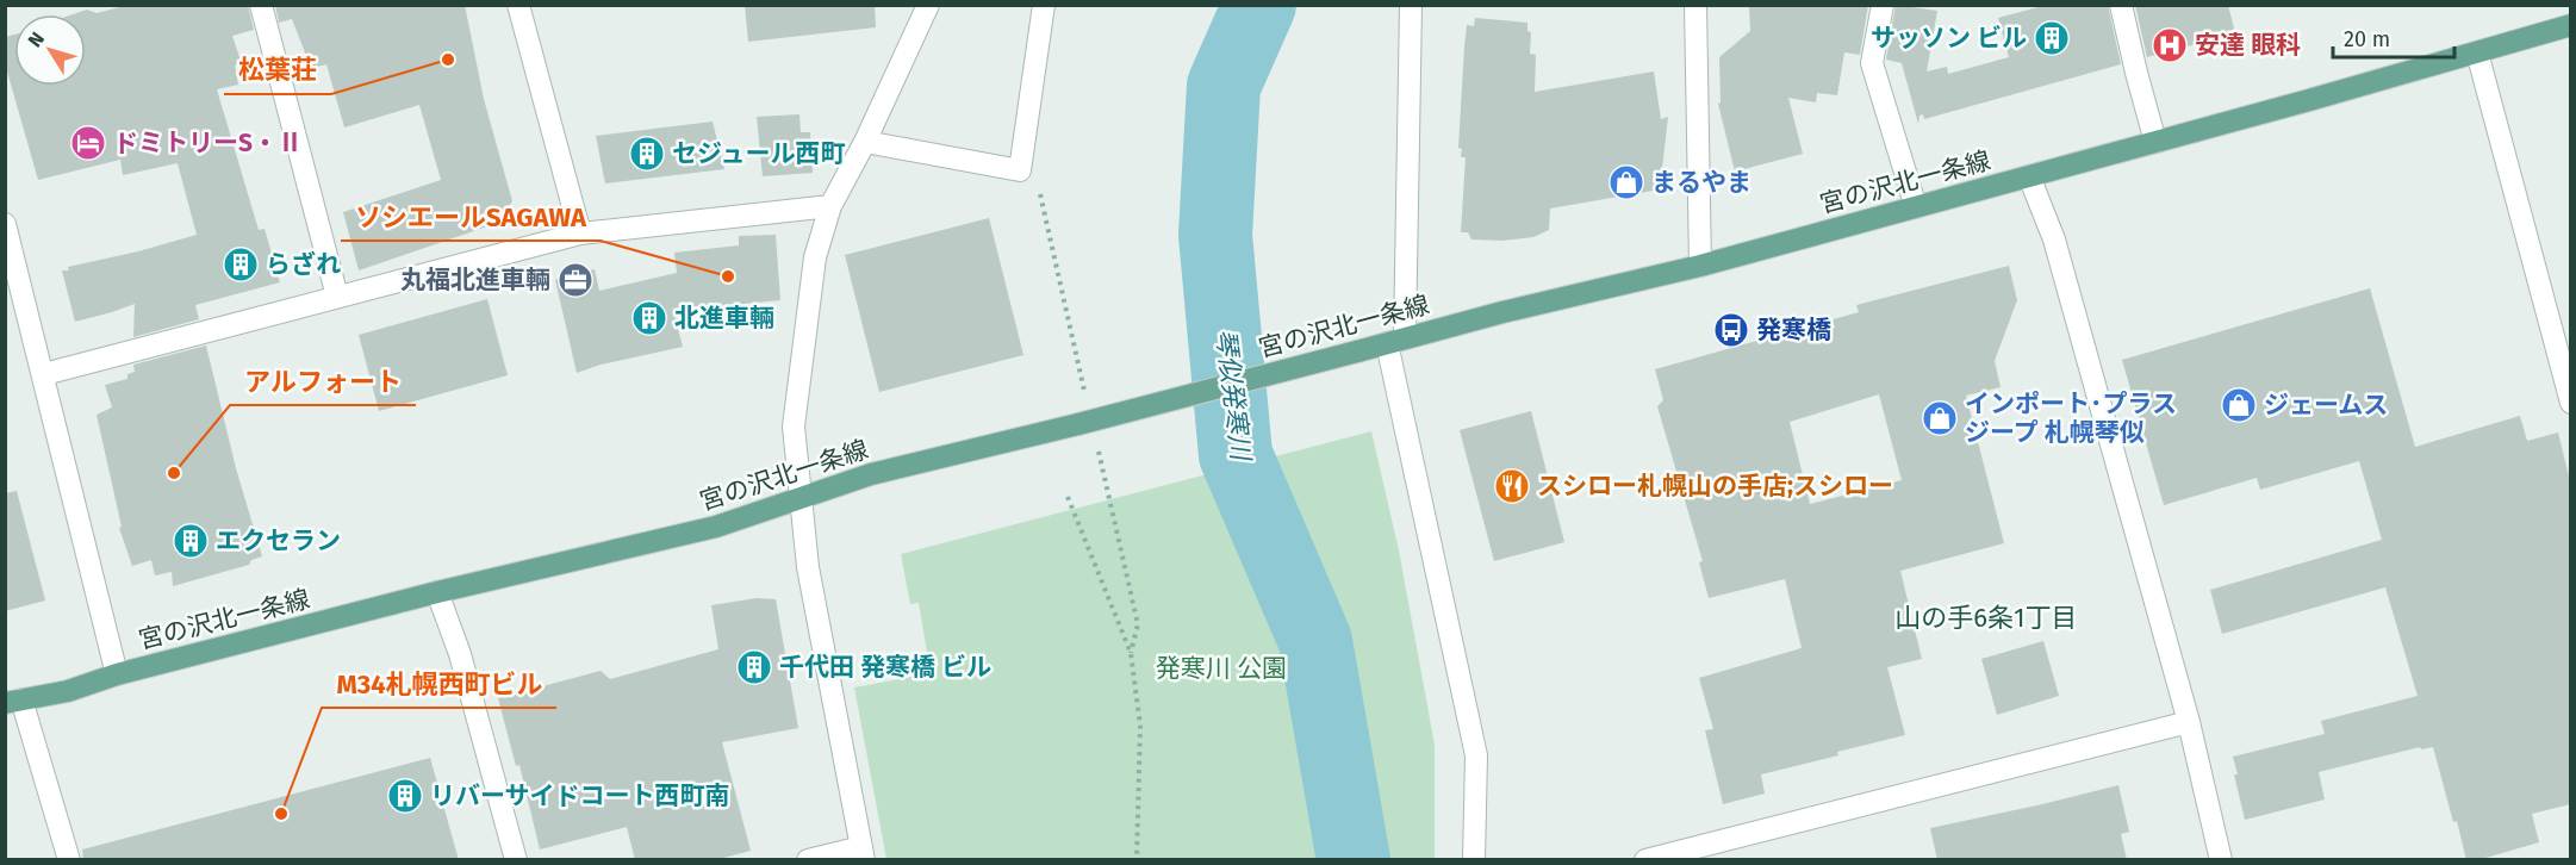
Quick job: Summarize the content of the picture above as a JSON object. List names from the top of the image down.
{
  "streets": {
    "main road": ["宮の沢北一条線"]
  },
  "districts": ["山の手6条1丁目"],
  "water": ["琴似発寒川"],
  "parks": ["発寒川 公園"],
  "places": {
    "building": [
      "サッソン ビル",
      "セジュール西町",
      "らざれ",
      "北進車輛",
      "エクセラン",
      "千代田 発寒橋 ビル",
      "リバーサイドコート西町南"
    ],
    "hospital": ["安達 眼科"],
    "other": [
      "松葉荘",
      "ソシエールSAGAWA",
      "アルフォート",
      "M34札幌西町ビル"
    ],
    "hotel": ["ドミトリーS・Ⅱ"],
    "shop": ["まるやま", "ジェームス", "インポート･プラス ジープ 札幌琴似"],
    "office": ["丸福北進車輛"],
    "bus stop": ["発寒橋"],
    "restaurant": ["スシロー札幌山の手店;スシロー"]
  },
  "scale_bar": "20 m",
  "north": "top left"
}
